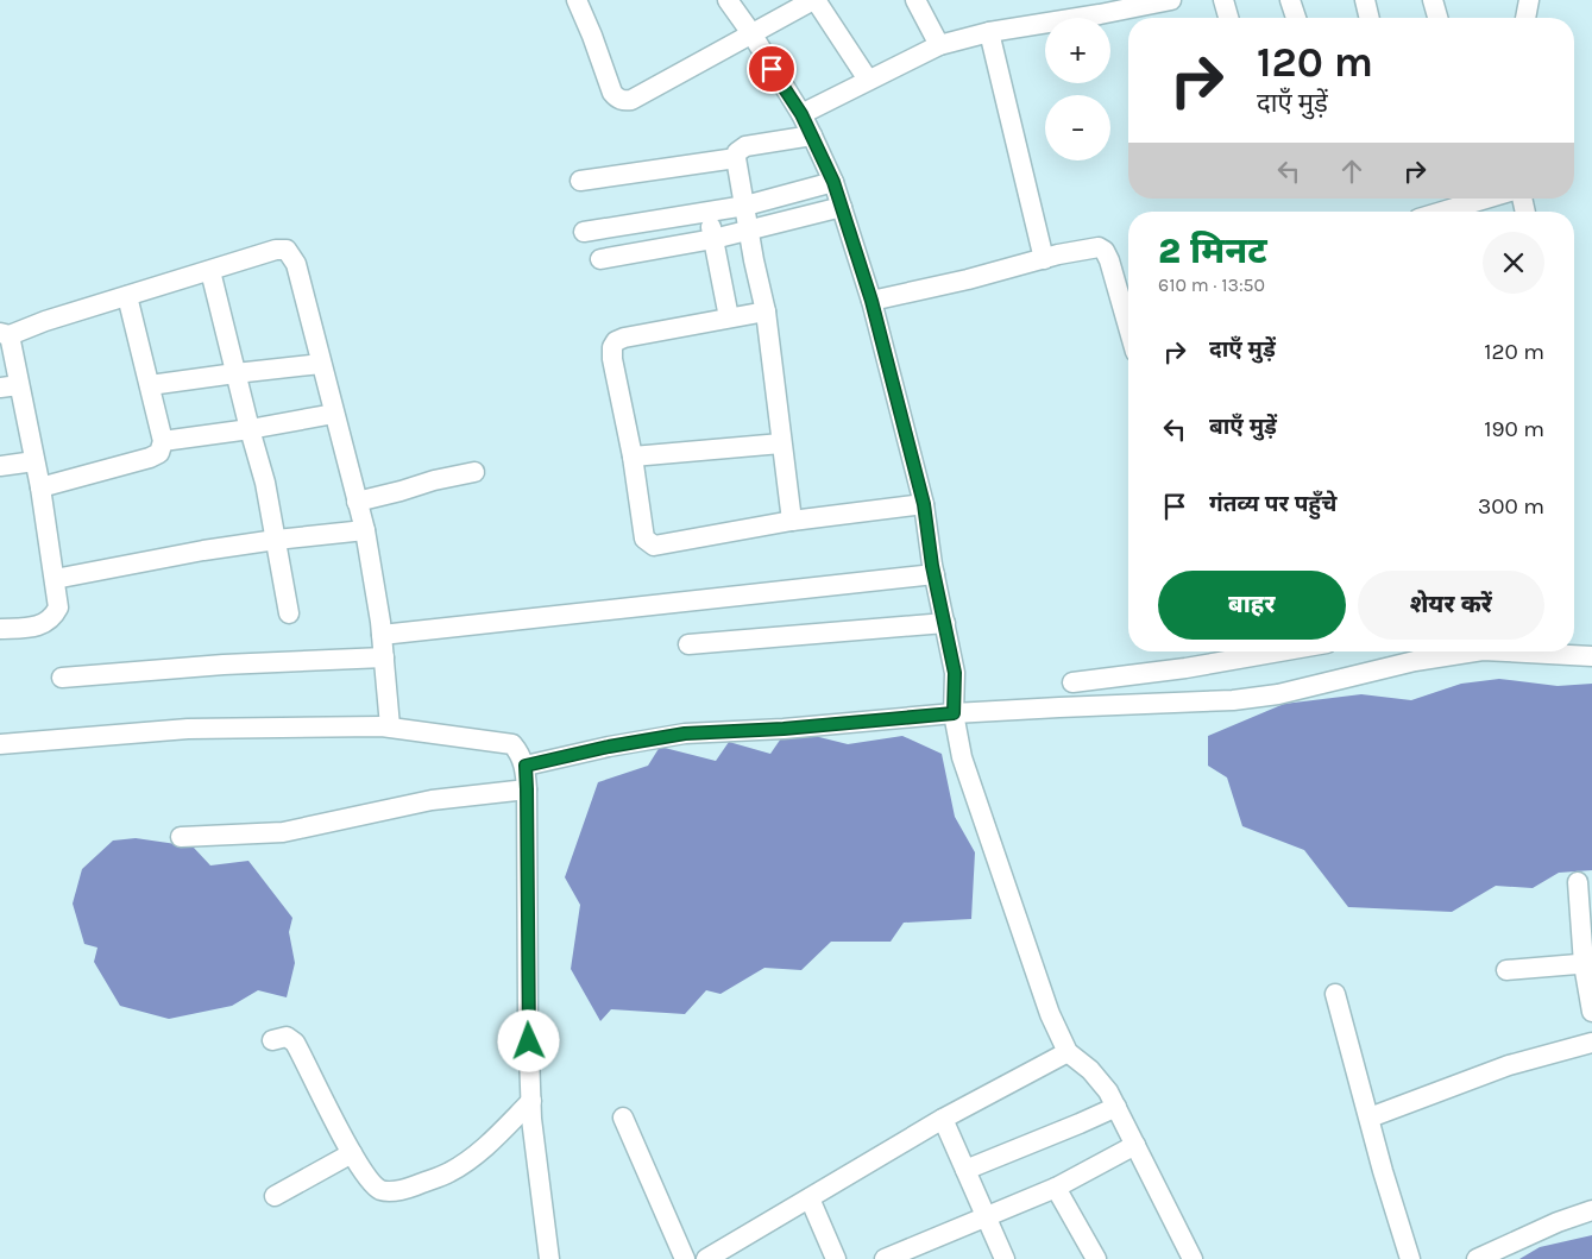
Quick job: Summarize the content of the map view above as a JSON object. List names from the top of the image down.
{
  "page": {
    "map_buttons": ["+", "−"],
    "turn": ["120 m", "दाएँ मुड़ें"],
    "heading": ["2 मिनट", "610 m · 13:50"],
    "list": [
      {
        "name": "दाएँ मुड़ें",
        "value": "120 m"
      },
      {
        "name": "बाएँ मुड़ें",
        "value": "190 m"
      },
      {
        "name": "गंतव्य पर पहुँचे",
        "value": "300 m"
      }
    ],
    "buttons": ["बाहर", "शेयर करें"]
  }
}
